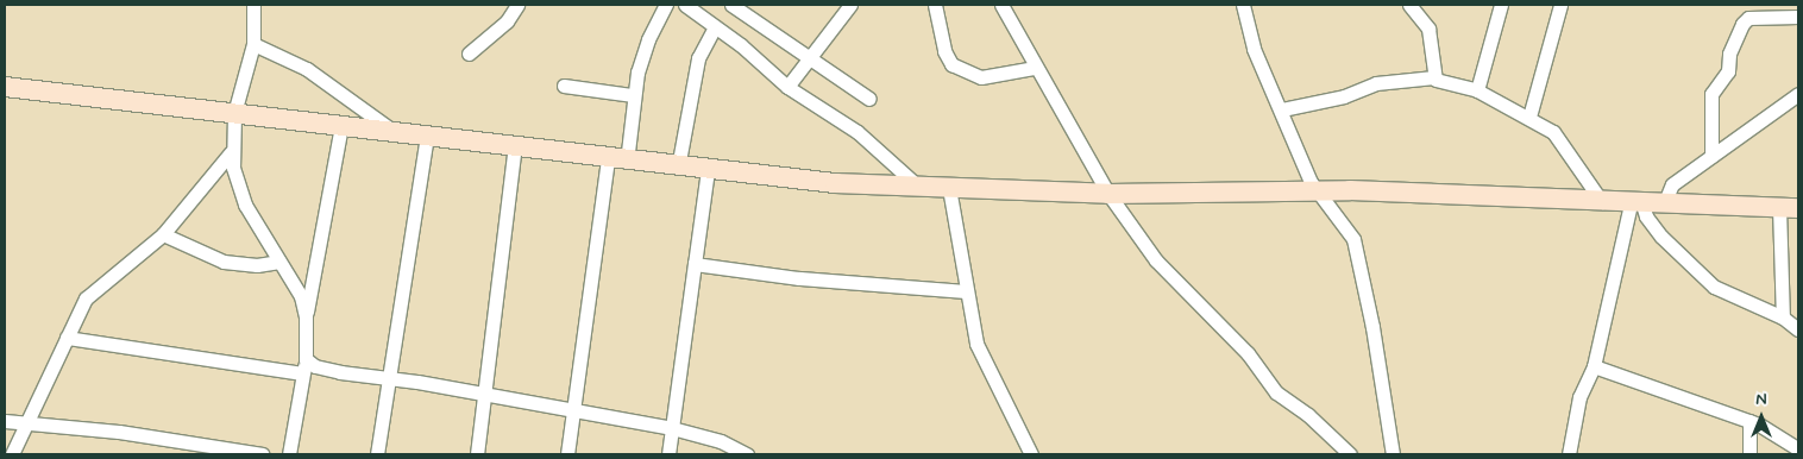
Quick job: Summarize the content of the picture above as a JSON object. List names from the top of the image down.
{
  "north": "top"
}
